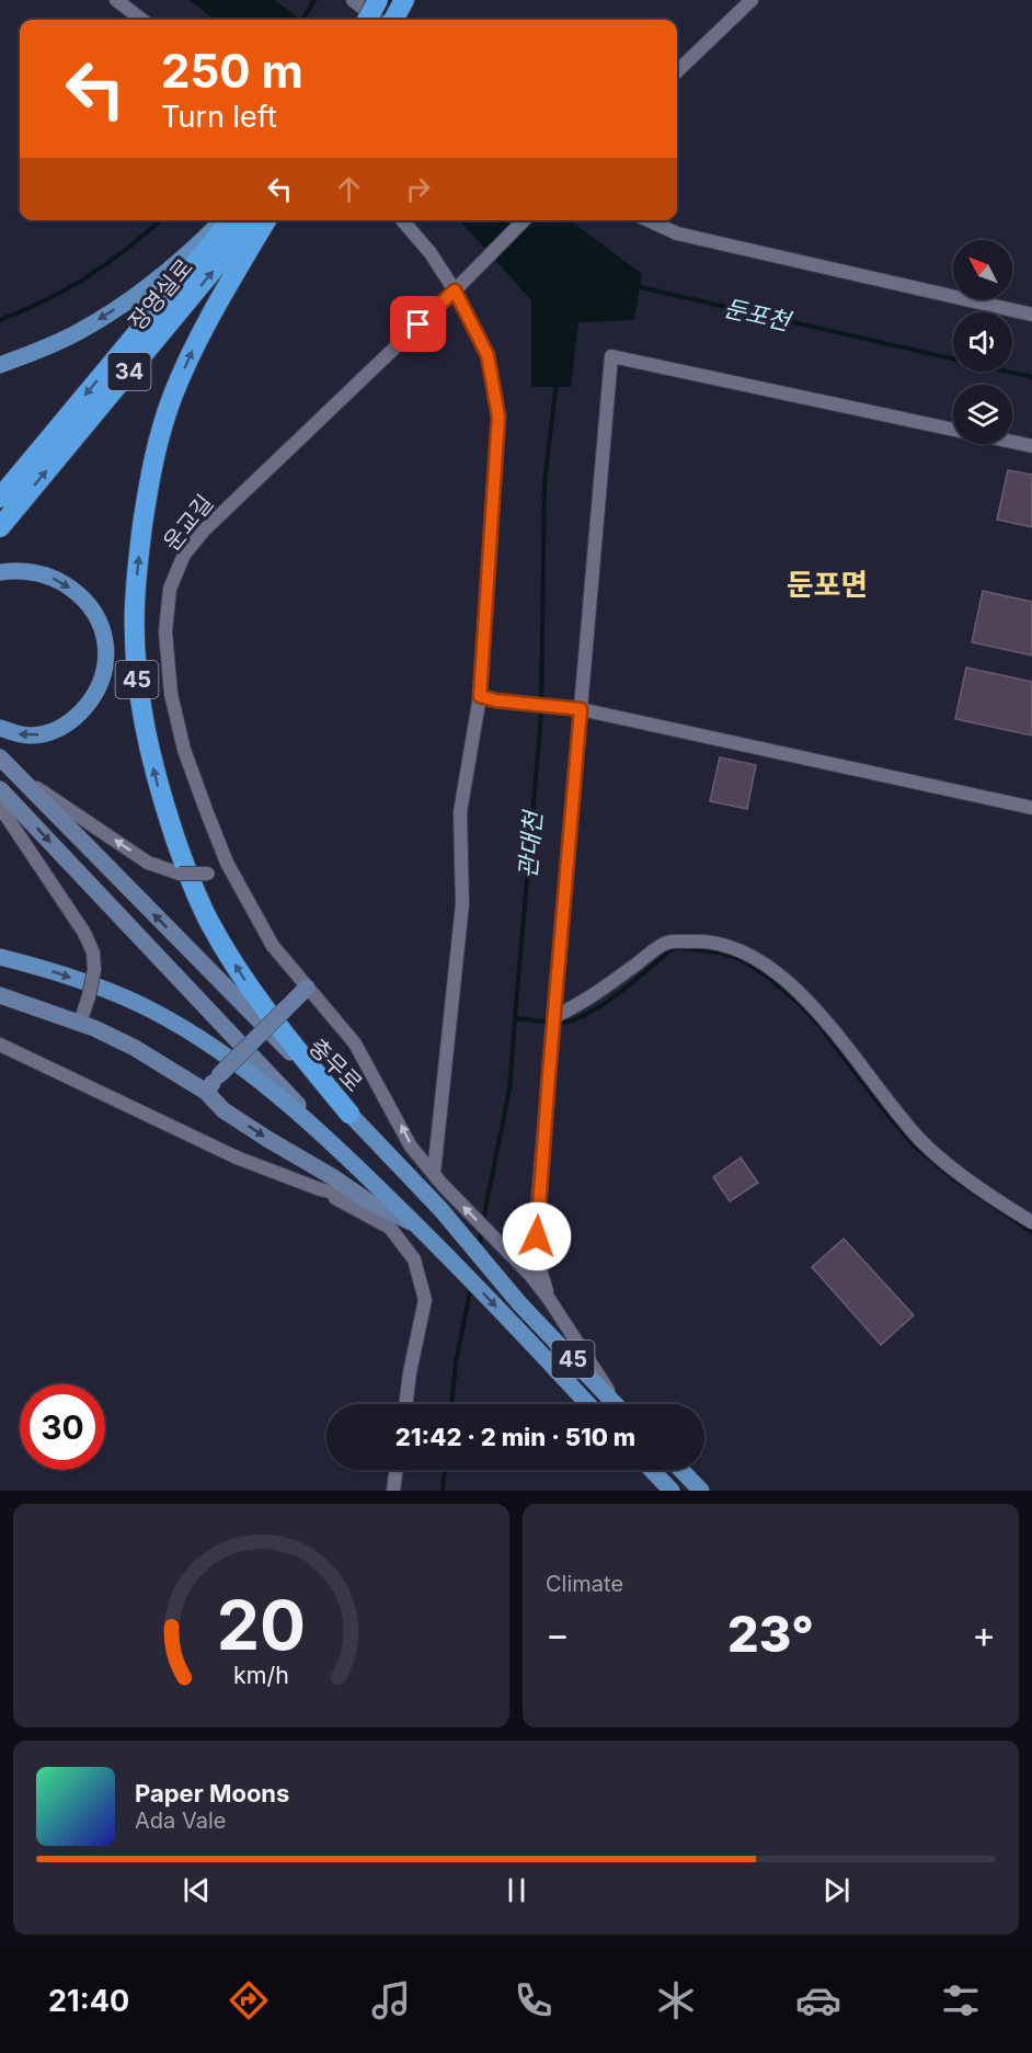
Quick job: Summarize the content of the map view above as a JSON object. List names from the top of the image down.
{
  "streets": {
    "highway": ["장영실로", "34", "45"],
    "main road": ["충무로"],
    "street": ["운교길"]
  },
  "crossings": [
    ["45", "충무로"]
  ],
  "districts": ["둔포면"],
  "water": ["둔포천", "관대천"],
  "north": "top left",
  "page": {
    "turn": ["250 m", "Turn left"],
    "limit": "30",
    "trip": "21:42 · 2 min · 510 m",
    "tile": "Climate",
    "heat": ["−", "23°", "+"],
    "song": ["Paper Moons", "Ada Vale"],
    "tabs": "21:40",
    "gauge": ["20", "km/h"]
  }
}
